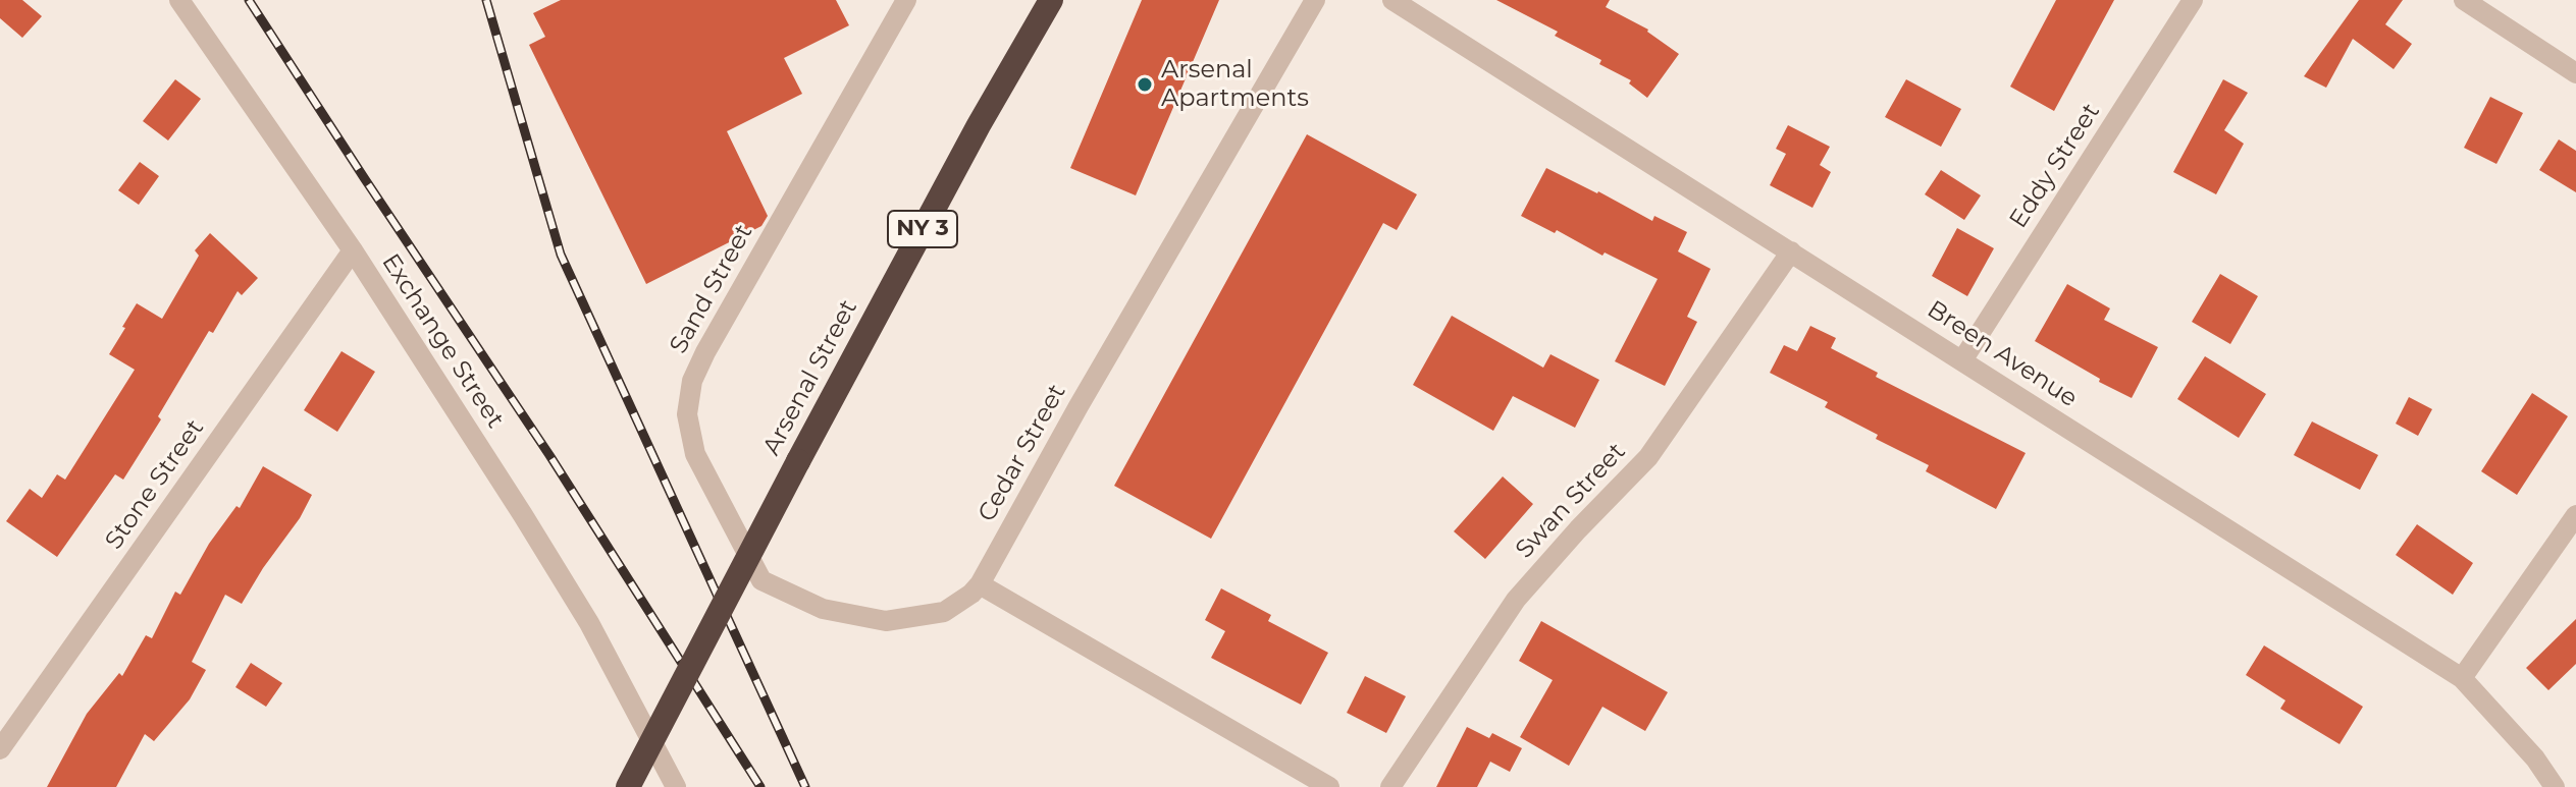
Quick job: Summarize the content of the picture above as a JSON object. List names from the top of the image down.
{
  "streets": {
    "highway": ["NY 3", "Arsenal Street"],
    "street": [
      "Eddy Street",
      "Sand Street",
      "Exchange Street",
      "Breen Avenue",
      "Cedar Street",
      "Stone Street",
      "Swan Street"
    ]
  },
  "crossings": [
    ["Eddy Street", "Breen Avenue"],
    ["Sand Street", "Cedar Street"],
    ["Exchange Street", "Stone Street"],
    ["Breen Avenue", "Swan Street"]
  ],
  "places": ["Arsenal Apartments"]
}
